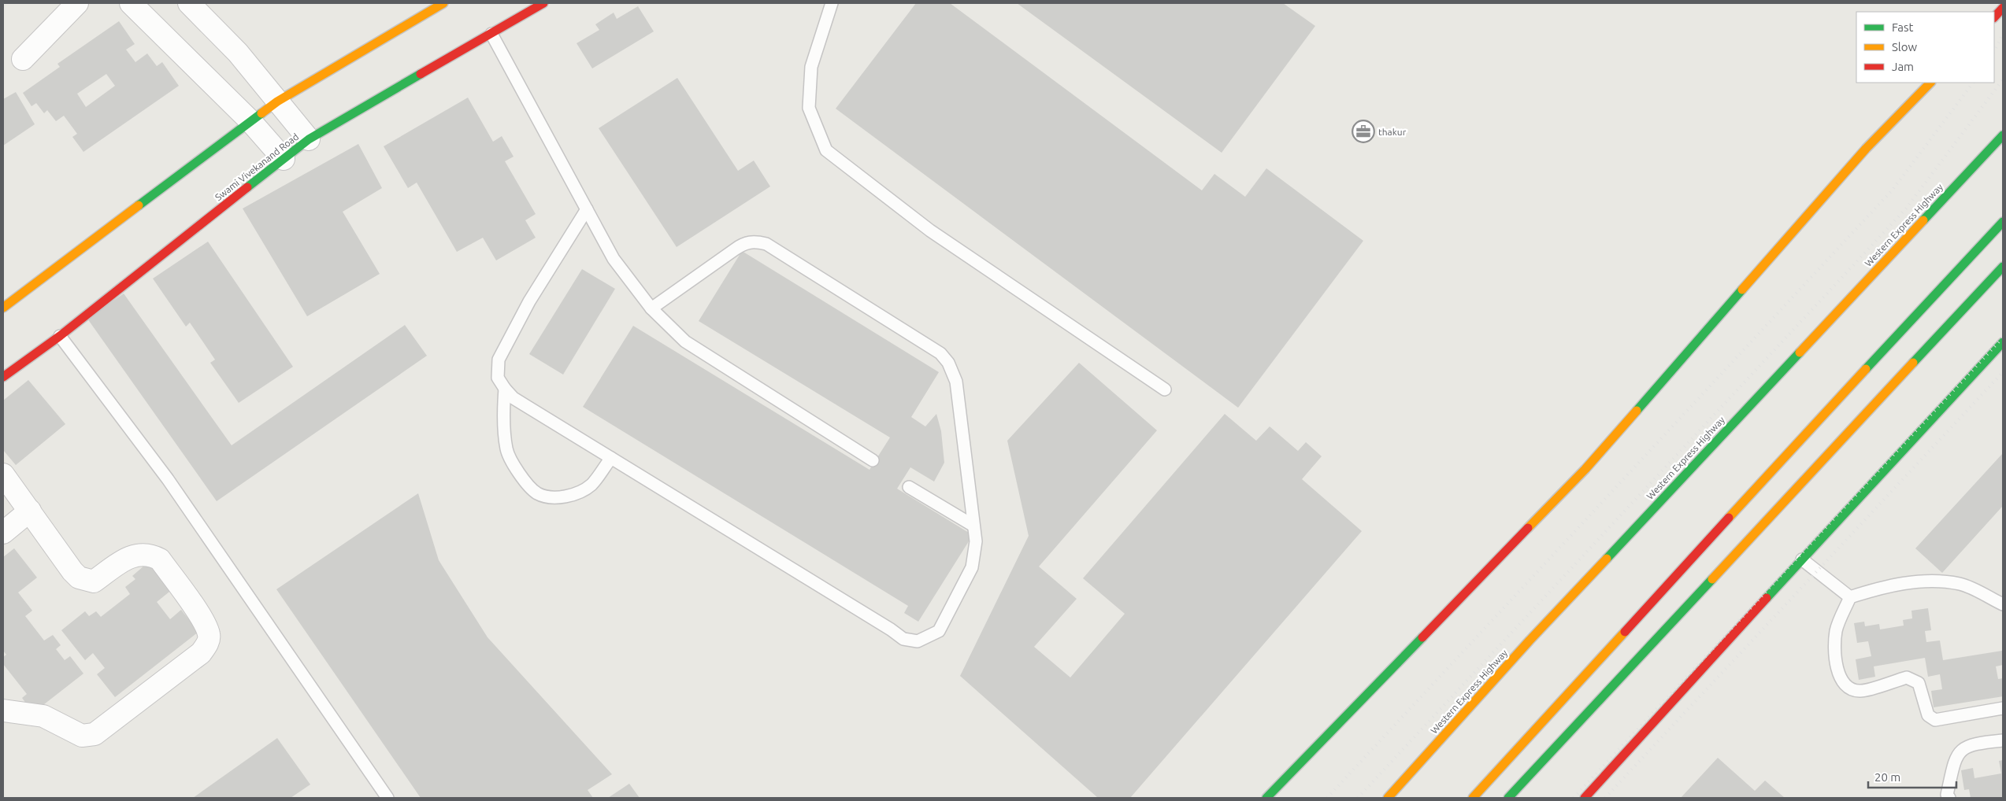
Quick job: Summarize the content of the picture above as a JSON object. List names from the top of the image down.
{
  "streets": {
    "main road": ["Swami Vivekanand Road", "Western Express Highway"]
  },
  "places": {
    "office": ["thakur"]
  },
  "legend": ["Fast", "Slow", "Jam"],
  "scale_bar": "20 m"
}
